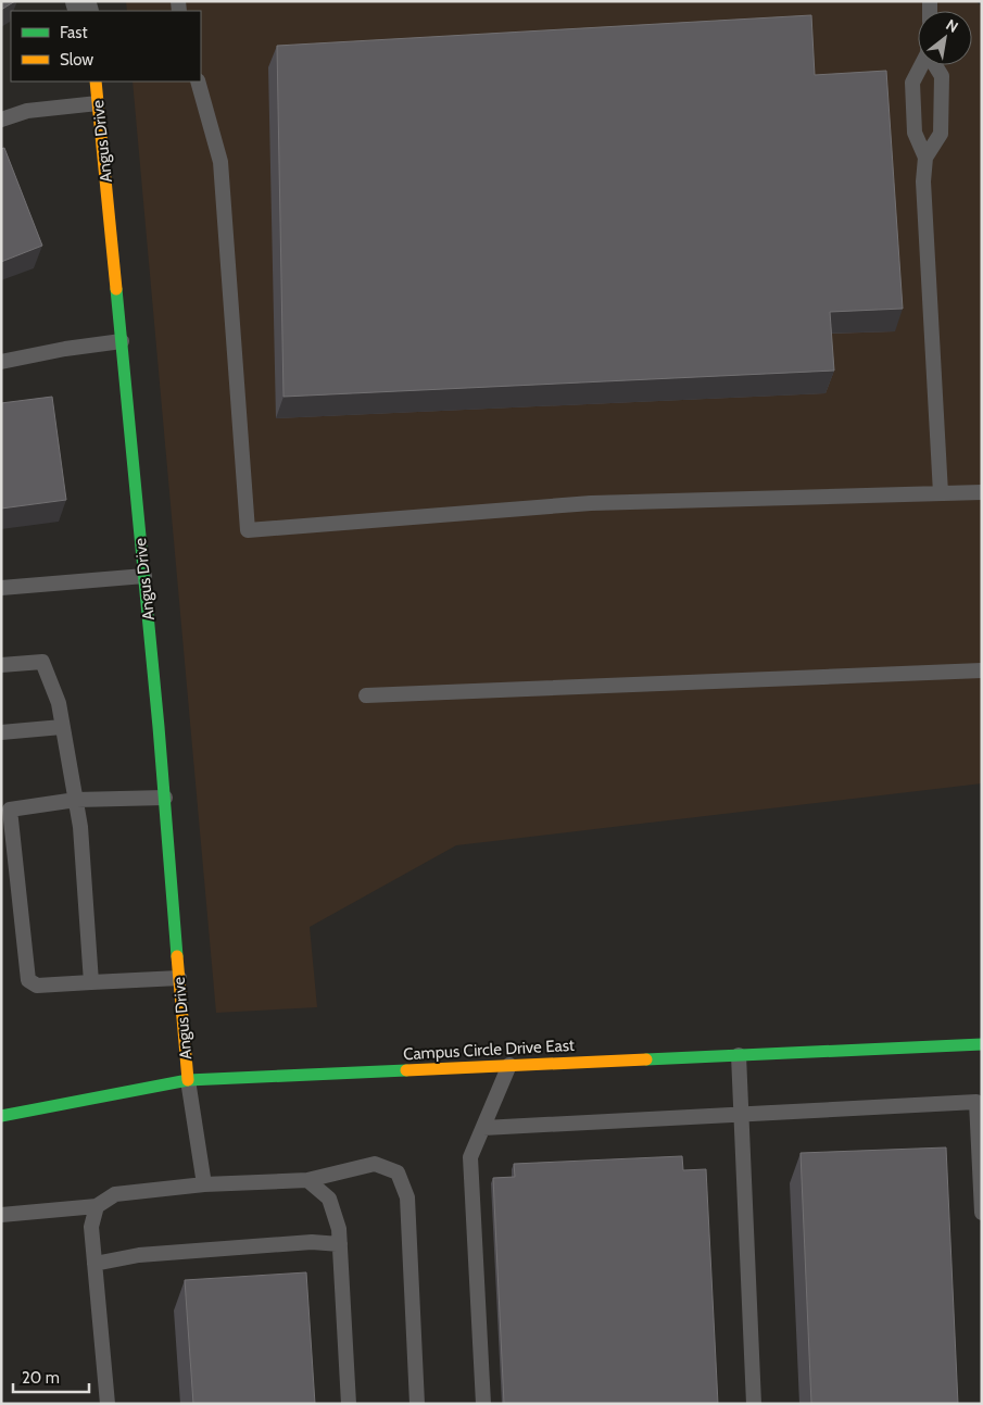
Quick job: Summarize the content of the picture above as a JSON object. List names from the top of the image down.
{
  "streets": {
    "street": ["Angus Drive", "Campus Circle Drive East"]
  },
  "crossings": [
    ["Angus Drive", "Campus Circle Drive East"]
  ],
  "legend": ["Fast", "Slow"],
  "scale_bar": "20 m",
  "north": "top right"
}
